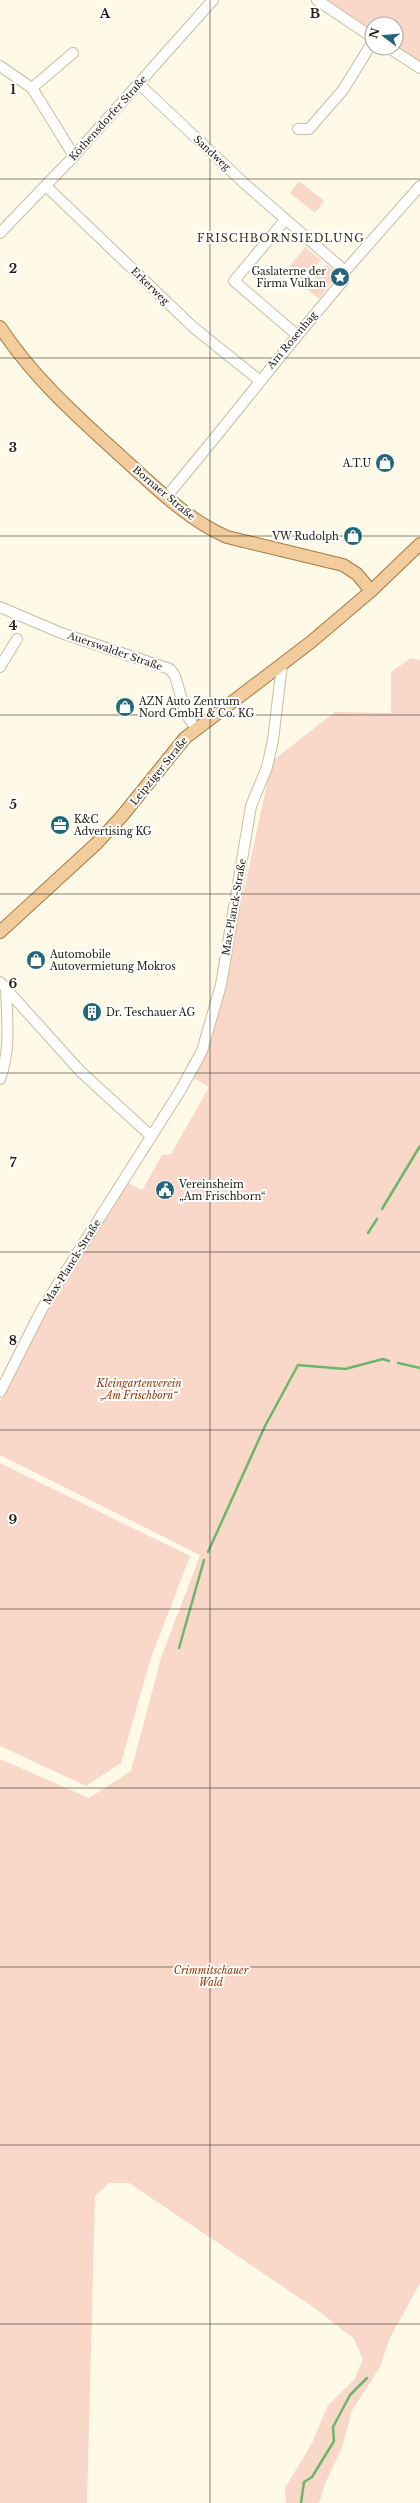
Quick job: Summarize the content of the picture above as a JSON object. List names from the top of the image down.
{
  "streets": {
    "main road": ["Bornaer Straße", "Leipziger Straße"],
    "street": [
      "Köthensdorfer Straße",
      "Sandweg",
      "Erkerweg",
      "Am Rosenhag",
      "Auerswalder Straße",
      "Max-Planck-Straße"
    ]
  },
  "crossings": [
    ["Köthensdorfer Straße", "Sandweg"],
    ["Köthensdorfer Straße", "Erkerweg"],
    ["Sandweg", "Am Rosenhag"],
    ["Erkerweg", "Am Rosenhag"],
    ["Am Rosenhag", "Bornaer Straße"],
    ["Bornaer Straße", "Leipziger Straße"],
    ["Auerswalder Straße", "Leipziger Straße"],
    ["Leipziger Straße", "Max-Planck-Straße"]
  ],
  "districts": ["FRISCHBORNSIEDLUNG"],
  "parks": ["Kleingartenverein „Am Frischborn“", "Crimmitschauer Wald"],
  "places": {
    "place": ["Gaslaterne der Firma Vulkan"],
    "shop": [
      "A.T.U",
      "VW Rudolph",
      "AZN Auto Zentrum Nord GmbH & Co. KG",
      "Automobile Autovermietung Mokros"
    ],
    "office": ["K&C Advertising KG"],
    "building": ["Dr. Teschauer AG"],
    "public building": ["Vereinsheim „Am Frischborn“"]
  },
  "north": "left",
  "grid": {
    "columns": ["A", "B"],
    "rows": [
      "1",
      "2",
      "3",
      "4",
      "5",
      "6",
      "7",
      "8",
      "9"
    ]
  }
}
